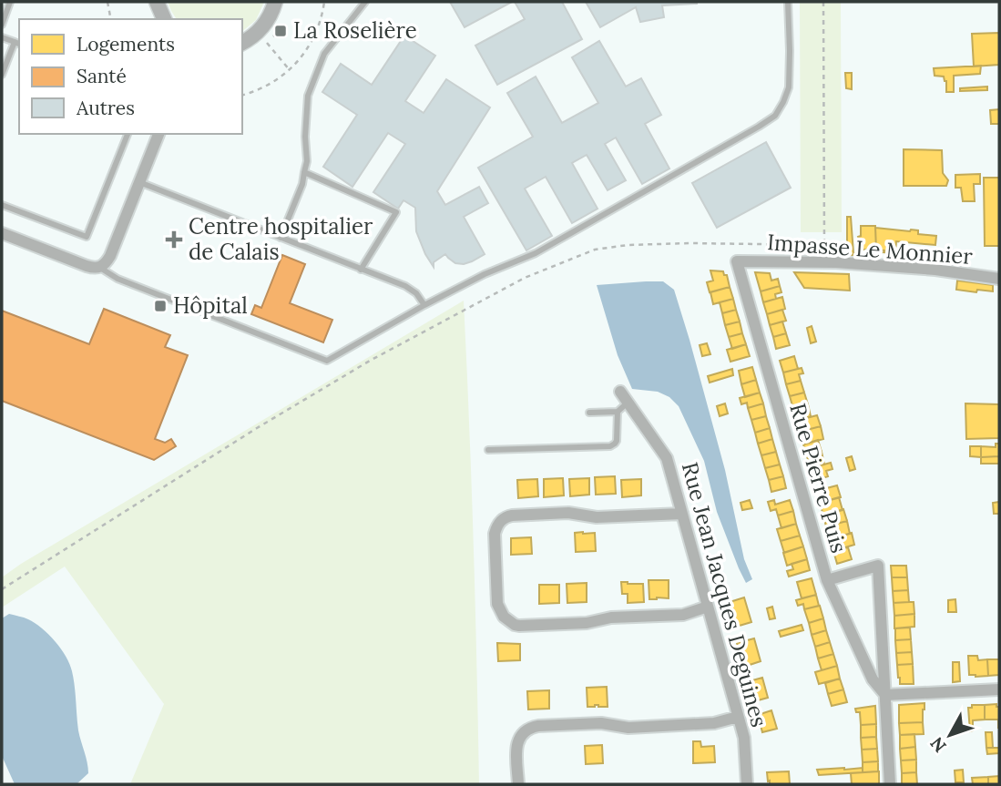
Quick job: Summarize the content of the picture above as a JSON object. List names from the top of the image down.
{
  "streets": {
    "street": ["Impasse Le Monnier", "Rue Pierre Puis", "Rue Jean Jacques Deguines"]
  },
  "crossings": [
    ["Impasse Le Monnier", "Rue Pierre Puis"]
  ],
  "places": {
    "transit": ["La Roselière", "Hôpital"],
    "health": ["Centre hospitalier de Calais"]
  },
  "legend": ["Logements", "Santé", "Autres"],
  "north": "bottom left"
}
